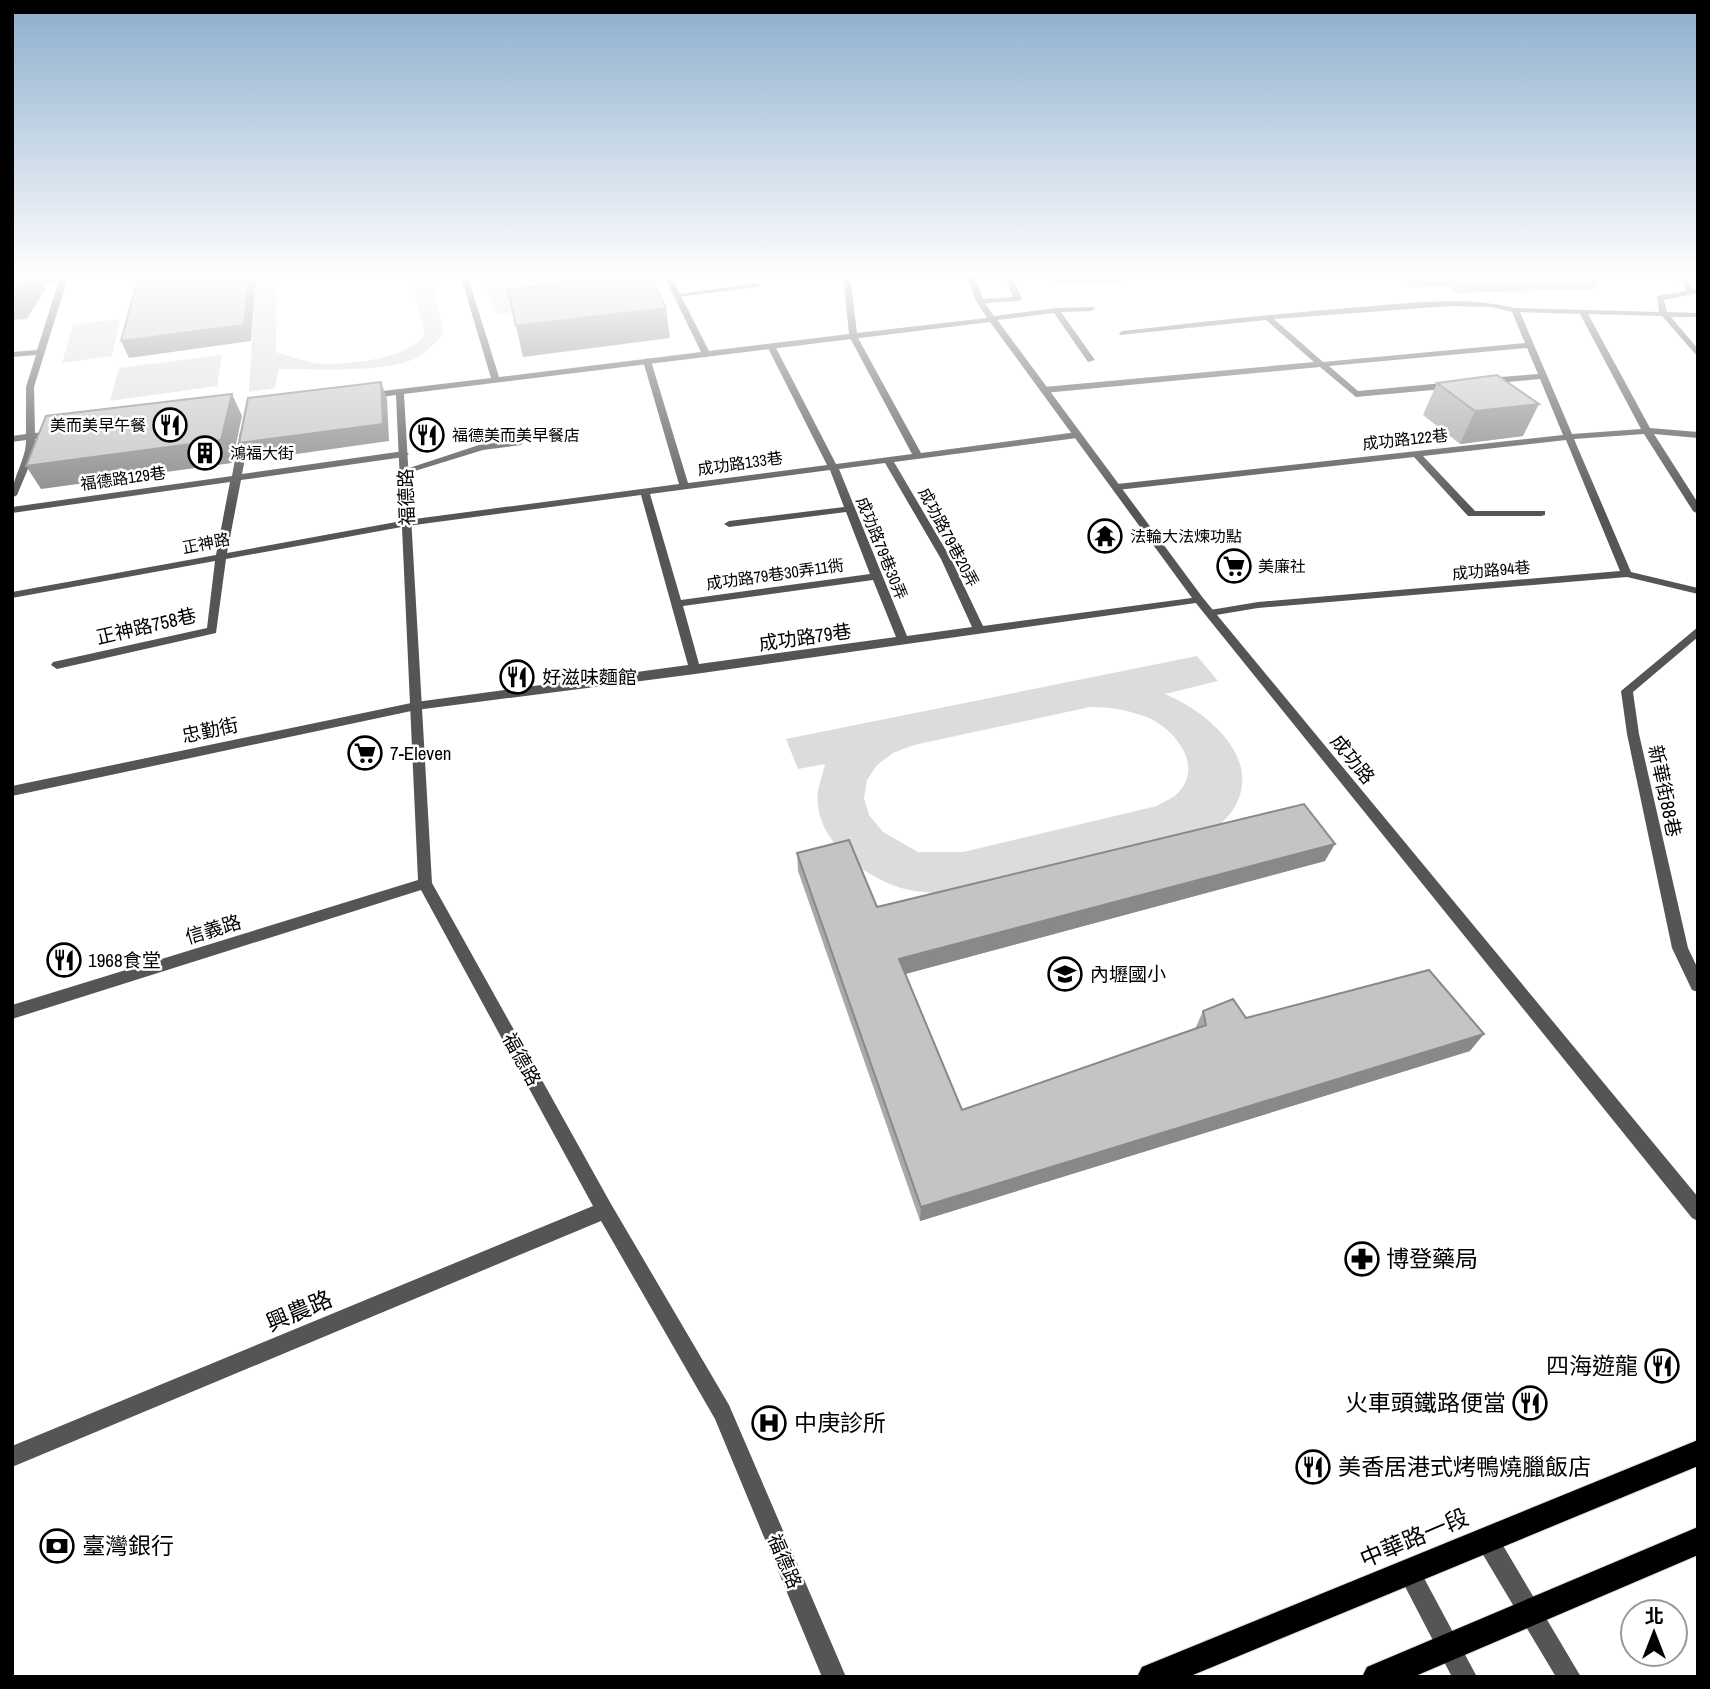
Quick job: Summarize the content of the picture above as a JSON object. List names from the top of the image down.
{
  "streets": {
    "main road": ["中華路一段"],
    "street": [
      "成功路122巷",
      "成功路133巷",
      "福德路129巷",
      "福德路",
      "成功路79巷20弄",
      "正神路",
      "成功路79巷30弄",
      "成功路94巷",
      "成功路79巷30弄11衖",
      "正神路758巷",
      "成功路79巷",
      "忠勤街",
      "成功路",
      "新華街88巷",
      "信義路",
      "興農路"
    ]
  },
  "crossings": [
    ["成功路122巷", "成功路"],
    ["成功路133巷", "福德路"],
    ["成功路133巷", "成功路79巷20弄"],
    ["成功路133巷", "正神路"],
    ["成功路133巷", "成功路79巷30弄"],
    ["成功路133巷", "成功路"],
    ["福德路129巷", "福德路"],
    ["福德路", "正神路"],
    ["福德路", "成功路79巷"],
    ["福德路", "忠勤街"],
    ["福德路", "信義路"],
    ["福德路", "興農路"],
    ["成功路79巷20弄", "成功路79巷"],
    ["正神路", "正神路758巷"],
    ["成功路79巷30弄", "成功路79巷30弄11衖"],
    ["成功路79巷30弄", "成功路79巷"],
    ["成功路94巷", "成功路"],
    ["成功路79巷", "忠勤街"],
    ["成功路79巷", "成功路"]
  ],
  "places": {
    "restaurant": [
      "美而美早午餐",
      "福德美而美早餐店",
      "好滋味麵館",
      "1968食堂",
      "四海遊龍",
      "火車頭鐵路便當",
      "美香居港式烤鴨燒臘飯店"
    ],
    "building": ["鴻福大街"],
    "temple": ["法輪大法煉功點"],
    "supermarket": ["美廉社", "7-Eleven"],
    "school or university": ["內壢國小"],
    "pharmacy": ["博登藥局"],
    "hospital": ["中庚診所"],
    "bank": ["臺灣銀行"]
  },
  "north": "top"
}
